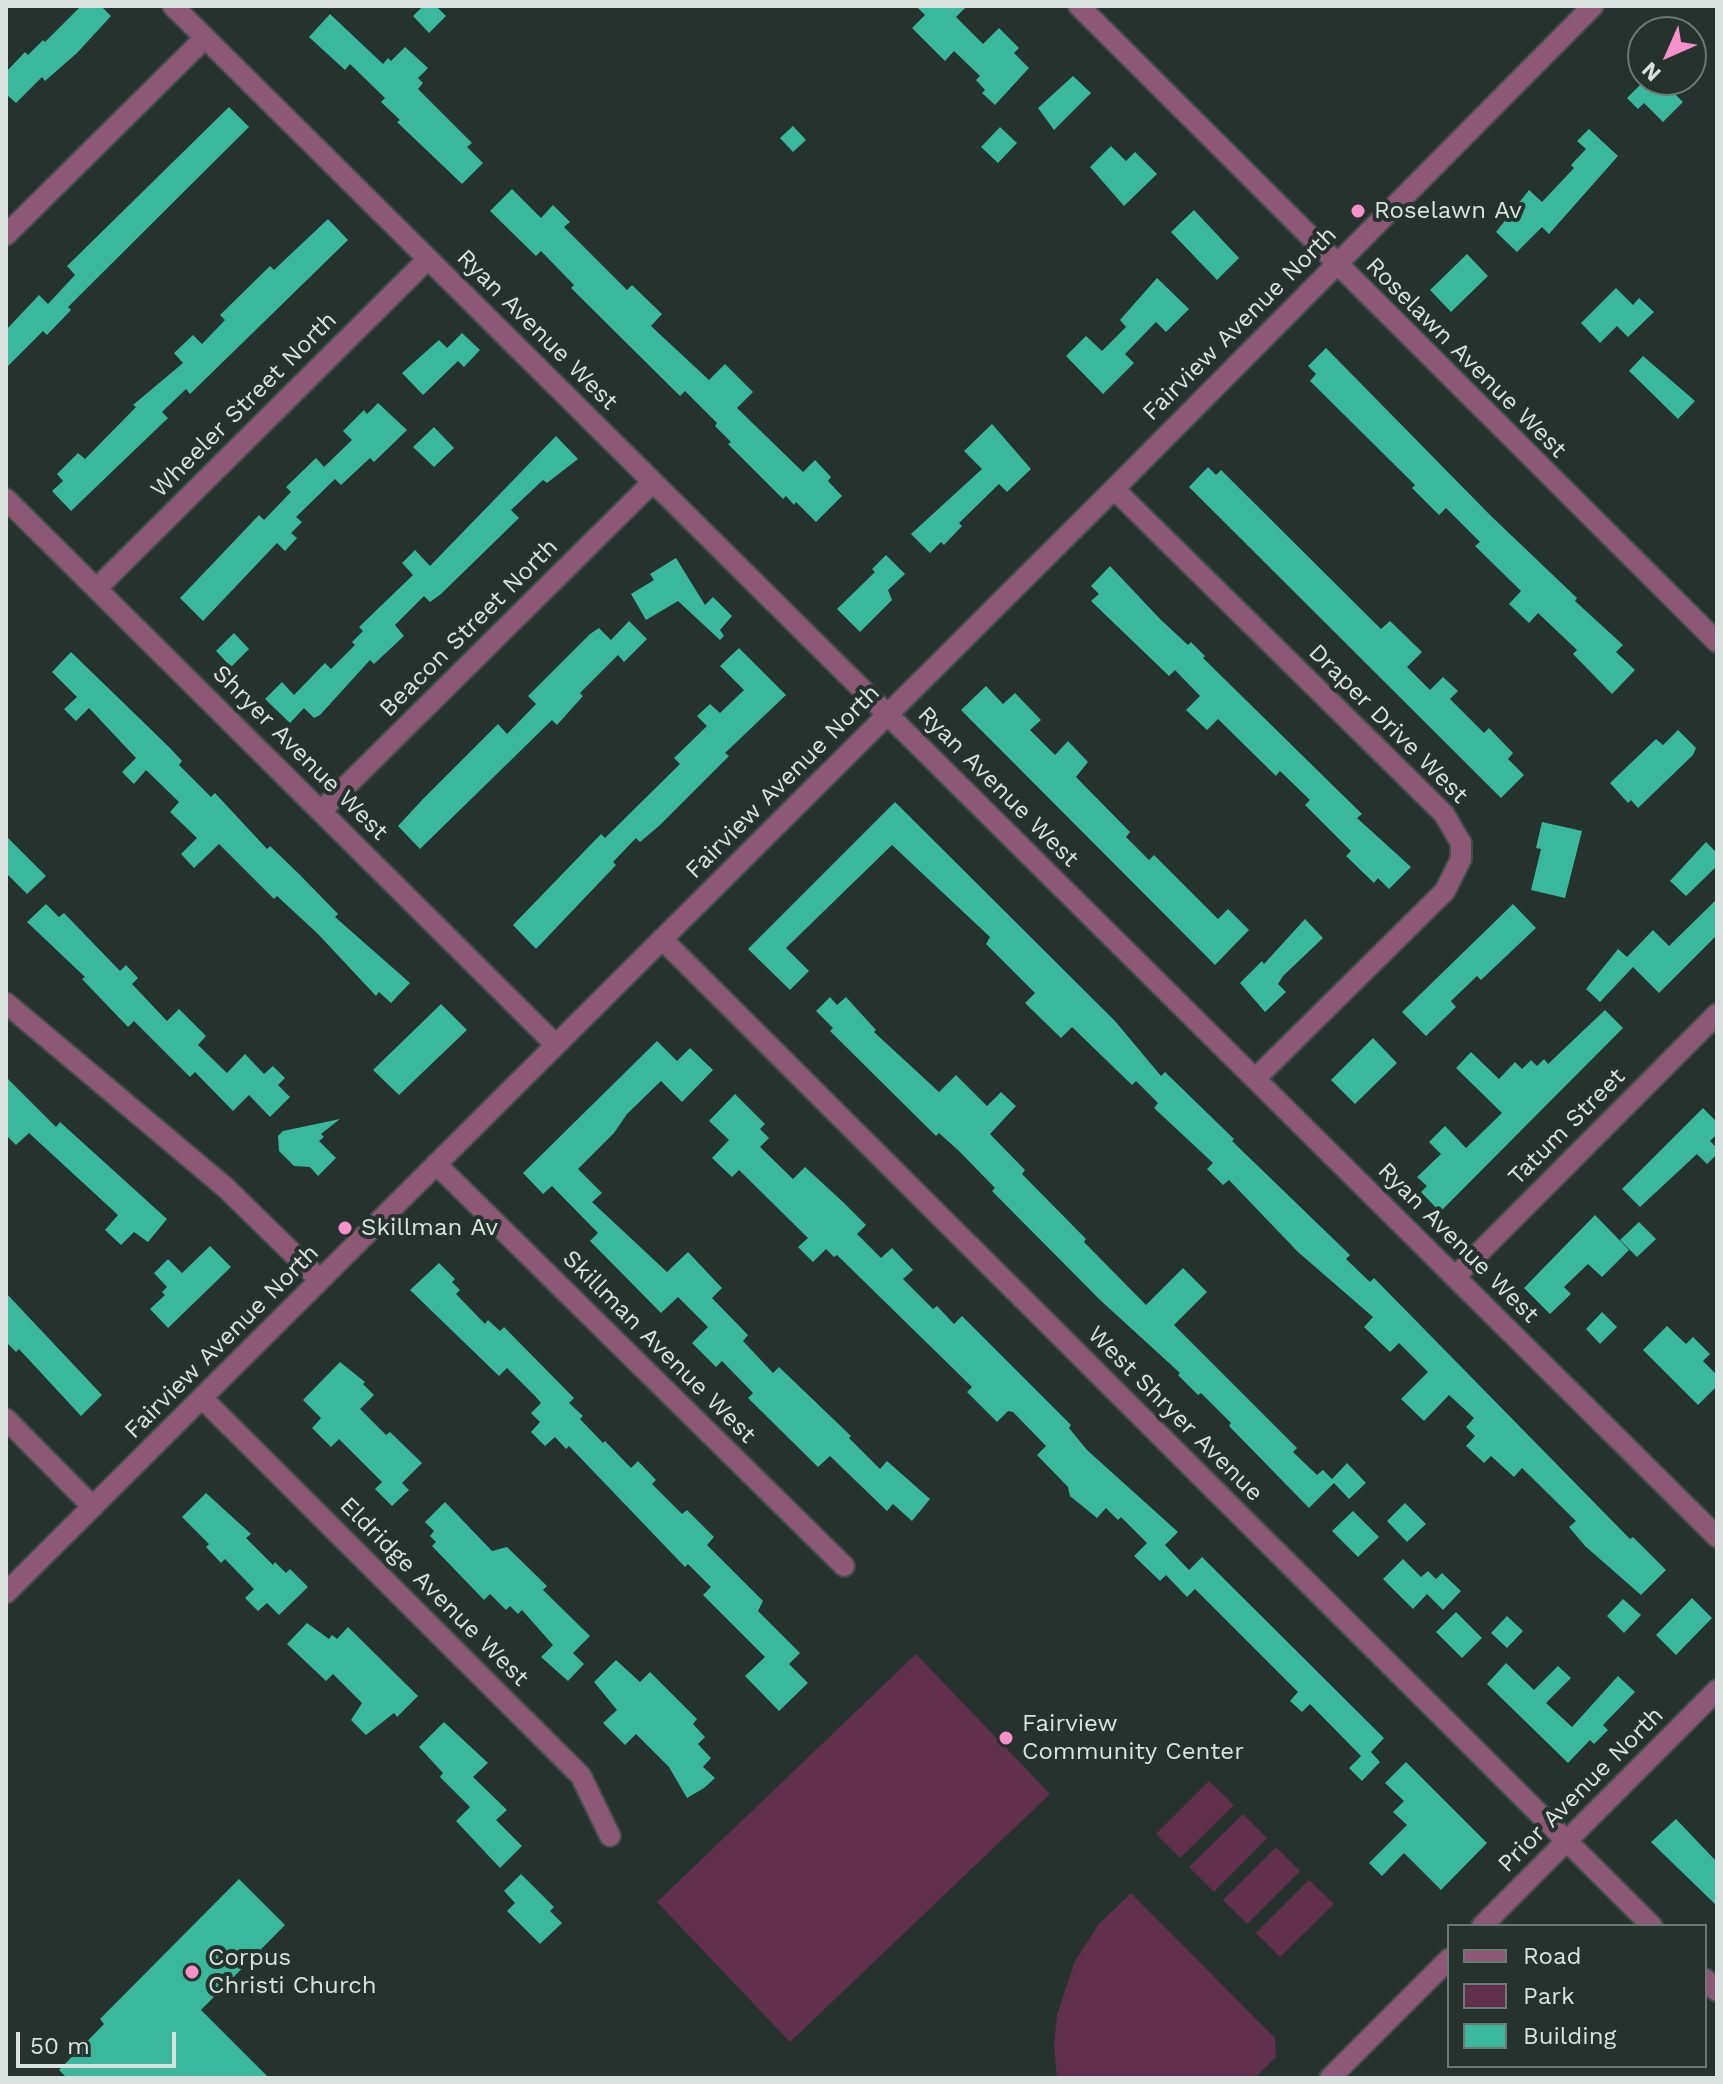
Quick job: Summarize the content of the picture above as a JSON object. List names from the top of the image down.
{
  "streets": {
    "street": [
      "Fairview Avenue North",
      "Ryan Avenue West",
      "Roselawn Avenue West",
      "Wheeler Street North",
      "Beacon Street North",
      "Draper Drive West",
      "Shryer Avenue West",
      "Tatum Street",
      "Skillman Avenue West",
      "West Shryer Avenue",
      "Eldridge Avenue West",
      "Prior Avenue North"
    ]
  },
  "crossings": [
    ["Fairview Avenue North", "Ryan Avenue West"],
    ["Fairview Avenue North", "Roselawn Avenue West"],
    ["Fairview Avenue North", "Draper Drive West"],
    ["Fairview Avenue North", "Shryer Avenue West"],
    ["Fairview Avenue North", "Skillman Avenue West"],
    ["Fairview Avenue North", "West Shryer Avenue"],
    ["Fairview Avenue North", "Eldridge Avenue West"],
    ["Ryan Avenue West", "Wheeler Street North"],
    ["Ryan Avenue West", "Beacon Street North"],
    ["Ryan Avenue West", "Draper Drive West"],
    ["Ryan Avenue West", "Tatum Street"],
    ["Wheeler Street North", "Shryer Avenue West"],
    ["Beacon Street North", "Shryer Avenue West"],
    ["West Shryer Avenue", "Prior Avenue North"]
  ],
  "places": [
    "Roselawn Av",
    "Skillman Av",
    "Fairview Community Center",
    "Corpus Christi Church"
  ],
  "legend": ["Road", "Park", "Building"],
  "scale_bar": "50 m",
  "north": "bottom left"
}
